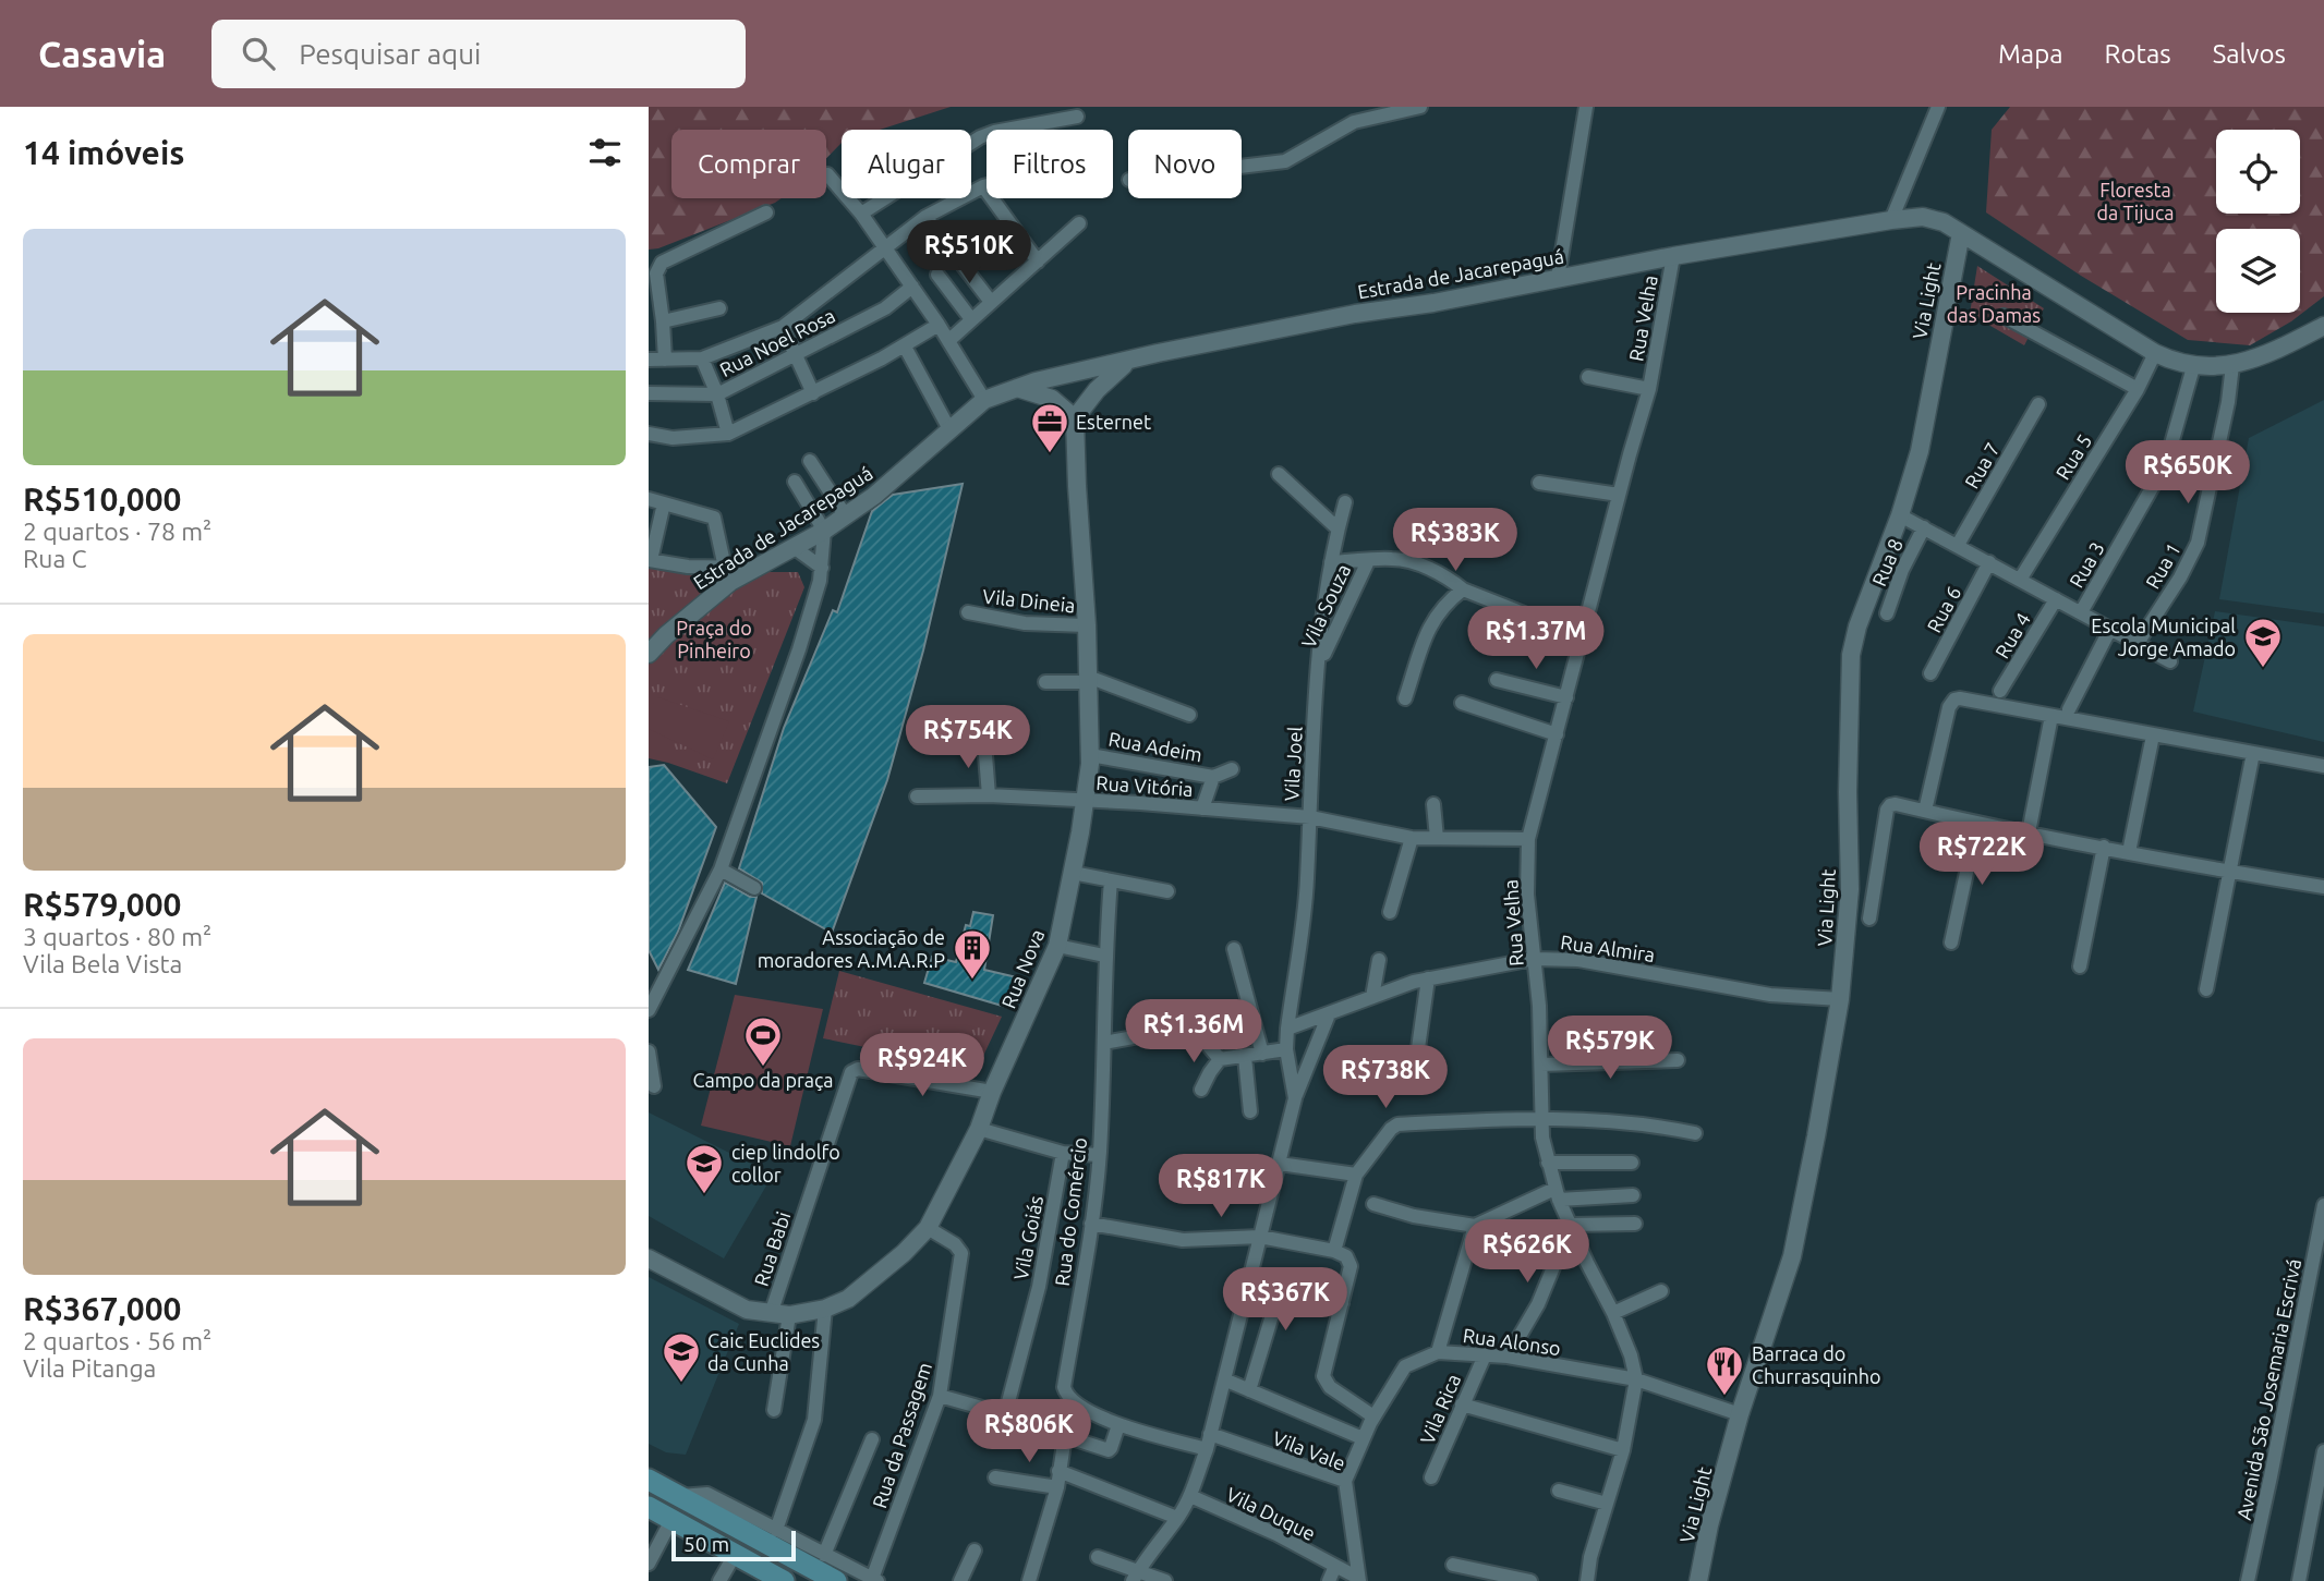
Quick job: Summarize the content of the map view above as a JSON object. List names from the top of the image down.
{
  "streets": {
    "street": [
      "Estrada de Jacarepaguá",
      "Via Light",
      "Rua Velha",
      "Rua Noel Rosa",
      "Rua 5",
      "Rua 7",
      "Rua 8",
      "Rua 3",
      "Rua 1",
      "Vila Dineia",
      "Vila Souza",
      "Rua 6",
      "Rua 4",
      "Rua Adeim",
      "Vila Joel",
      "Rua Vitória",
      "Rua Almira",
      "Rua Nova",
      "Rua do Comércio",
      "Vila Goiás",
      "Rua Babi",
      "Rua Alonso",
      "Avenida São Josemaria Escrivá",
      "Vila Rica",
      "Rua da Passagem",
      "Vila Vale",
      "Vila Duque"
    ]
  },
  "crossings": [
    ["Estrada de Jacarepaguá", "Via Light"],
    ["Estrada de Jacarepaguá", "Rua Velha"],
    ["Estrada de Jacarepaguá", "Rua 5"],
    ["Estrada de Jacarepaguá", "Rua 3"],
    ["Estrada de Jacarepaguá", "Rua 1"],
    ["Via Light", "Rua Almira"],
    ["Via Light", "Rua Alonso"],
    ["Rua Velha", "Rua Vitória"],
    ["Rua Velha", "Rua Almira"],
    ["Rua Velha", "Rua Alonso"],
    ["Vila Dineia", "Rua Nova"],
    ["Vila Souza", "Vila Joel"],
    ["Rua Adeim", "Rua Nova"],
    ["Vila Joel", "Rua Vitória"],
    ["Vila Joel", "Rua Almira"],
    ["Rua Vitória", "Rua Nova"],
    ["Rua Nova", "Rua Babi"],
    ["Rua Nova", "Rua da Passagem"],
    ["Rua Alonso", "Vila Rica"],
    ["Rua Alonso", "Vila Vale"],
    ["Vila Vale", "Vila Duque"]
  ],
  "parks": ["Floresta da Tijuca", "Pracinha das Damas", "Praça do Pinheiro"],
  "places": {
    "office": ["Esternet"],
    "school or university": ["Escola Municipal Jorge Amado", "ciep lindolfo collor", "Caic Euclides da Cunha"],
    "building": ["Associação de moradores A.M.A.R.P"],
    "sports": ["Campo da praça"],
    "restaurant": ["Barraca do Churrasquinho"]
  },
  "scale_bar": "50 m",
  "page": {
    "header": "Casavia",
    "search": "Pesquisar aqui",
    "nav": ["Mapa", "Rotas", "Salvos"],
    "heading": "14 imóveis",
    "chip": [
      "Comprar",
      "Alugar",
      "Filtros",
      "Novo"
    ],
    "list": [
      {
        "name": "R$510,000",
        "note": "2 quartos · 78 m² · Rua C"
      },
      {
        "name": "R$579,000",
        "note": "3 quartos · 80 m² · Vila Bela Vista"
      },
      {
        "name": "R$367,000",
        "note": "2 quartos · 56 m² · Vila Pitanga"
      }
    ],
    "price": [
      "R$510K",
      "R$650K",
      "R$383K",
      "R$1.37M",
      "R$754K",
      "R$722K",
      "R$1.36M",
      "R$579K",
      "R$924K",
      "R$738K",
      "R$817K",
      "R$626K",
      "R$367K",
      "R$806K"
    ],
    "scale": "50 m"
  }
}
